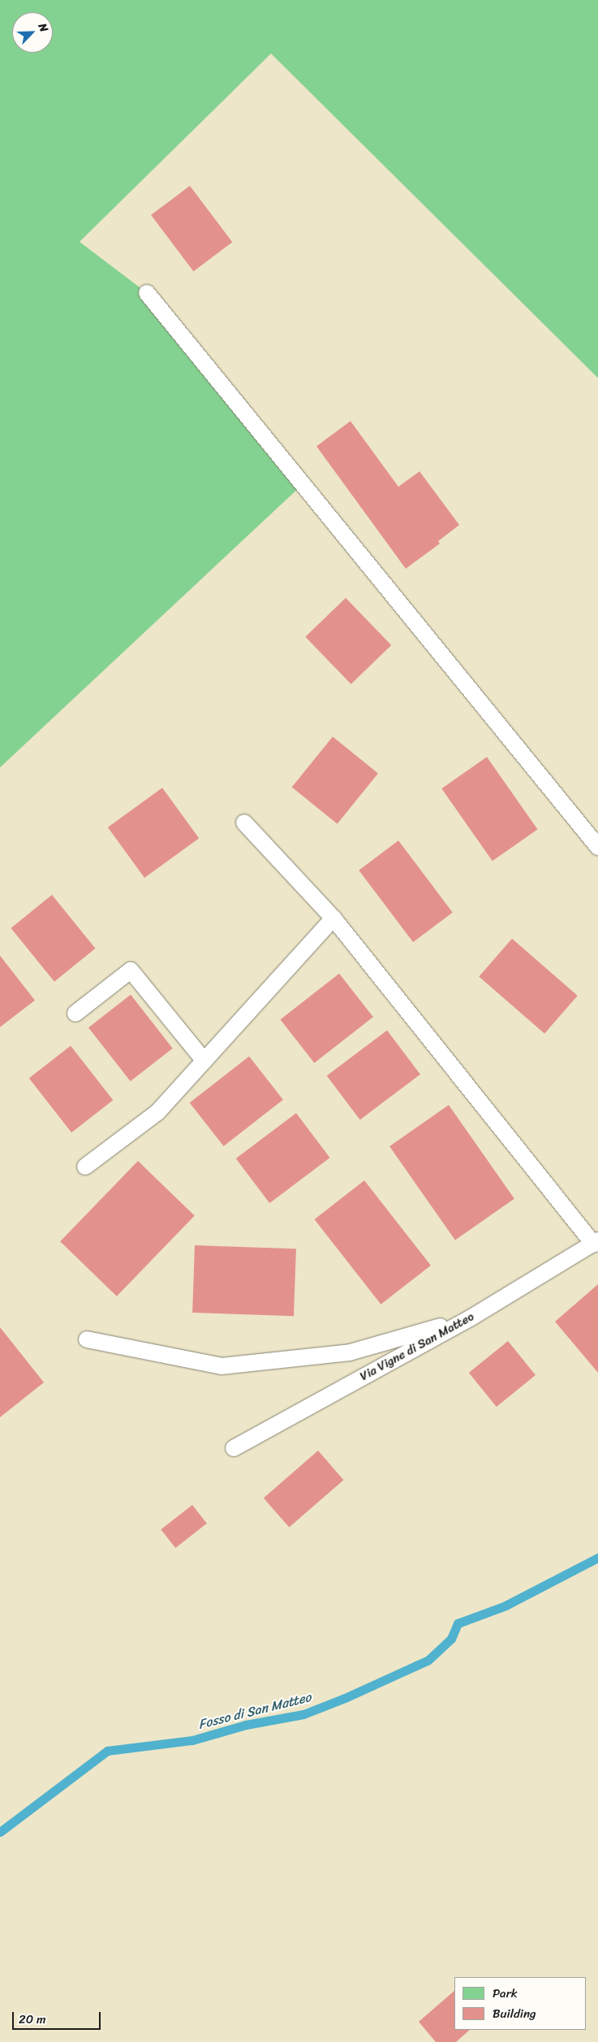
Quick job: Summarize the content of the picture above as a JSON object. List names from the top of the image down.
{
  "streets": {
    "lane": ["Via Vigne di San Matteo"]
  },
  "water": ["Fosso di San Matteo"],
  "legend": ["Park", "Building"],
  "scale_bar": "20 m",
  "north": "top right"
}
